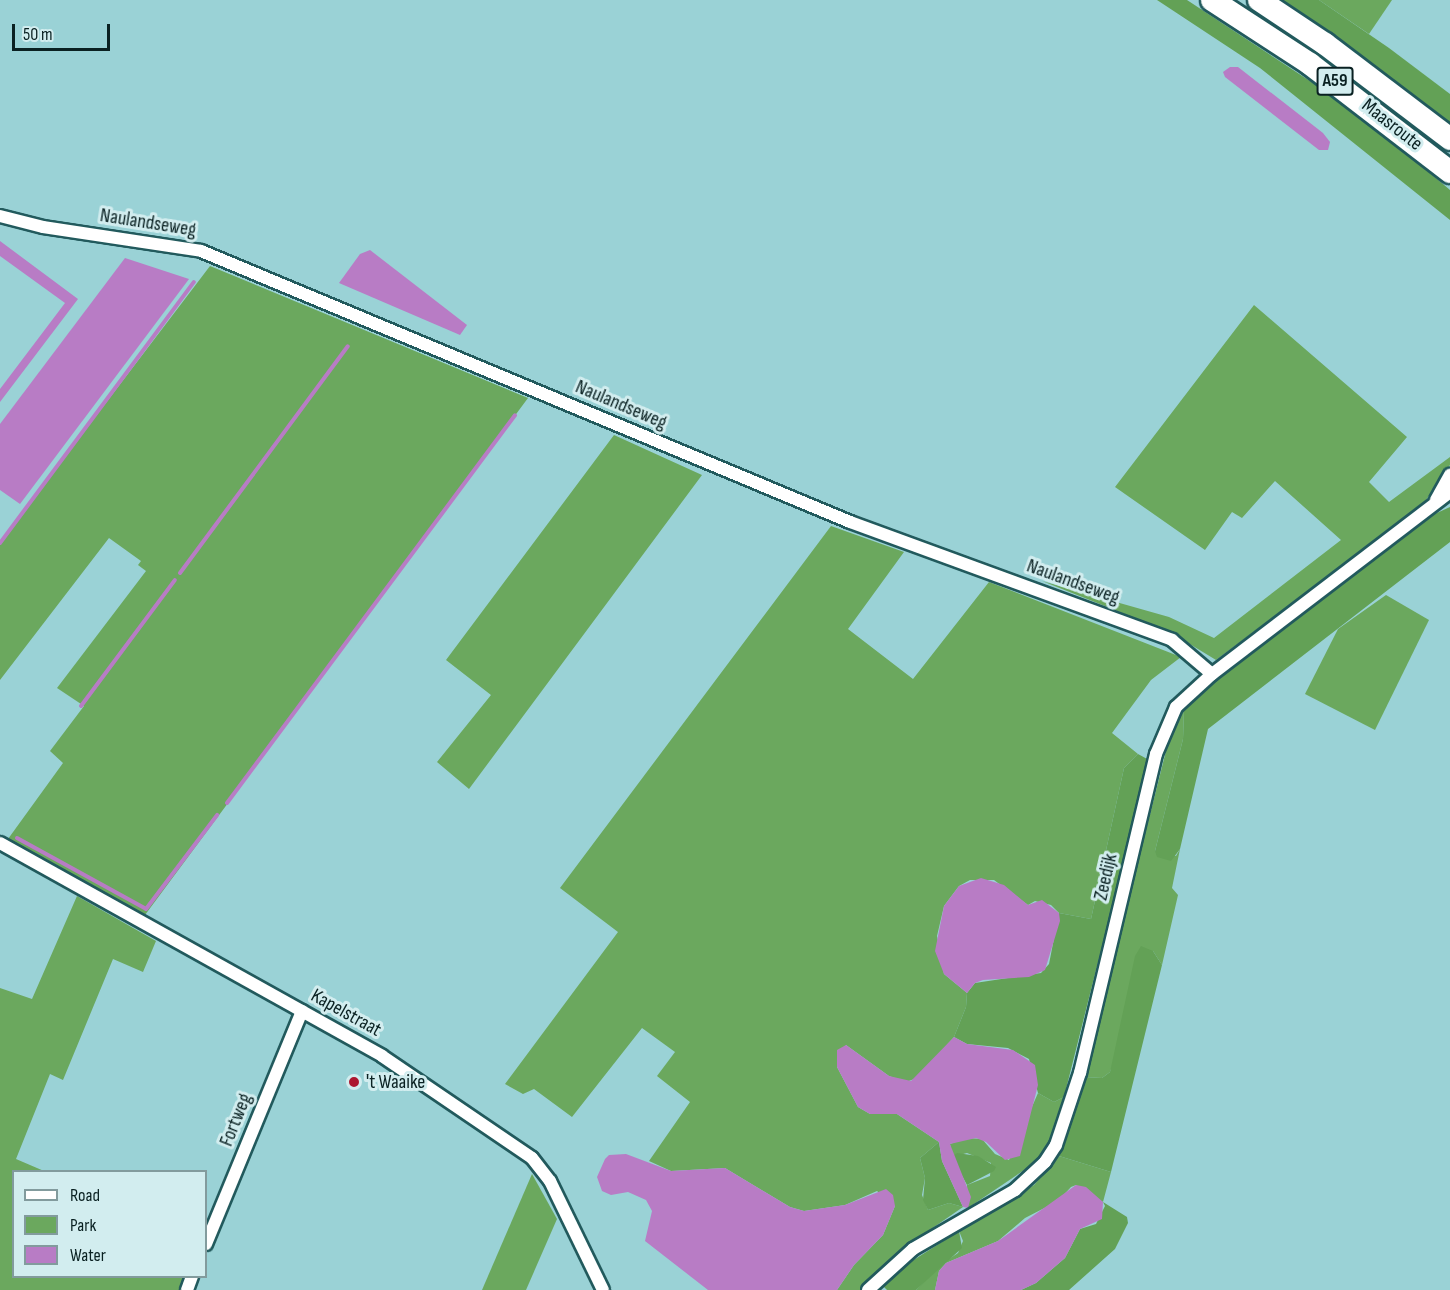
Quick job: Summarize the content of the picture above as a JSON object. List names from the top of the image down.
{
  "streets": {
    "highway": ["A59", "Maasroute"],
    "street": [
      "Naulandseweg",
      "Zeedijk",
      "Kapelstraat",
      "Fortweg"
    ]
  },
  "crossings": [
    ["Naulandseweg", "Zeedijk"],
    ["Kapelstraat", "Fortweg"]
  ],
  "places": ["'t Waaike"],
  "legend": ["Road", "Park", "Water"],
  "scale_bar": "50 m"
}
